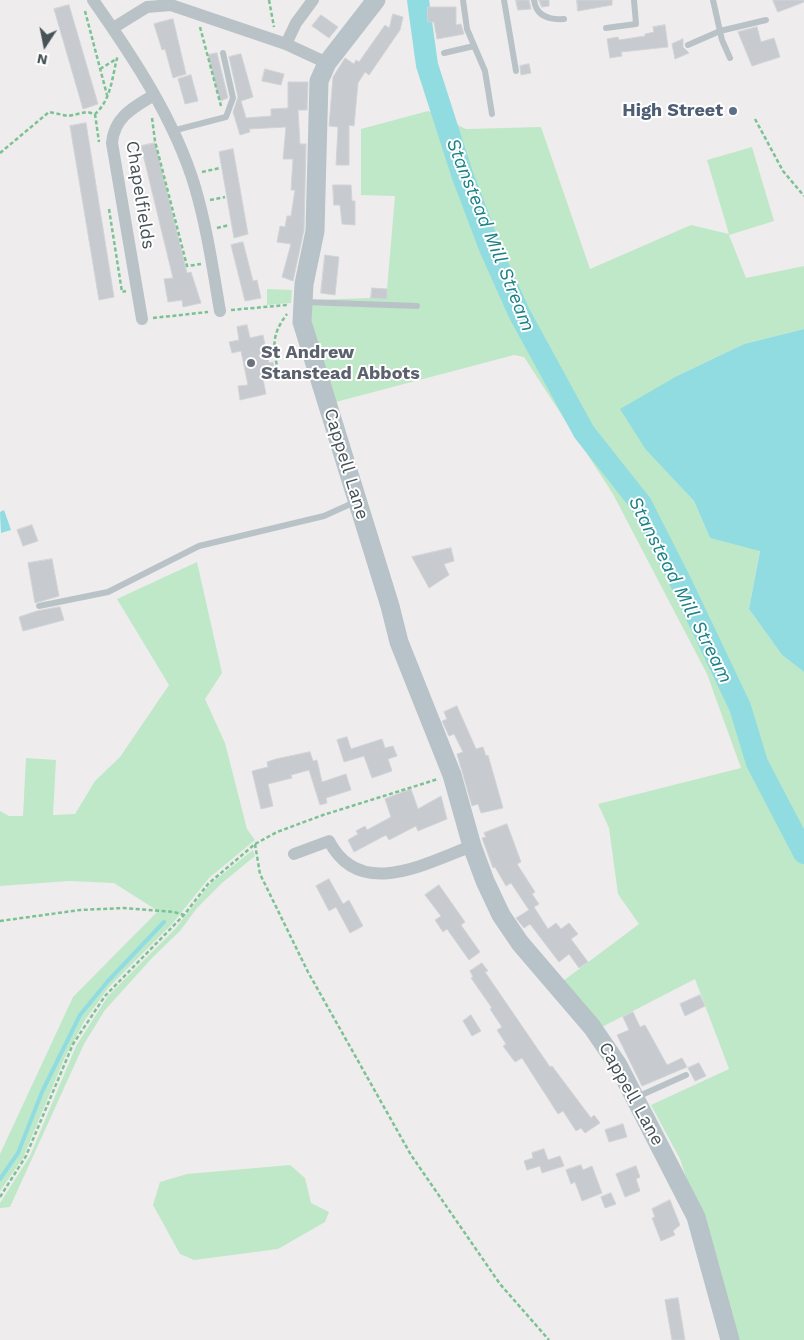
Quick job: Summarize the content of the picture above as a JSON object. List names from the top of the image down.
{
  "streets": {
    "street": ["Chapelfields", "Cappell Lane"]
  },
  "water": ["Stanstead Mill Stream"],
  "places": ["High Street", "St Andrew Stanstead Abbots"],
  "north": "bottom"
}
